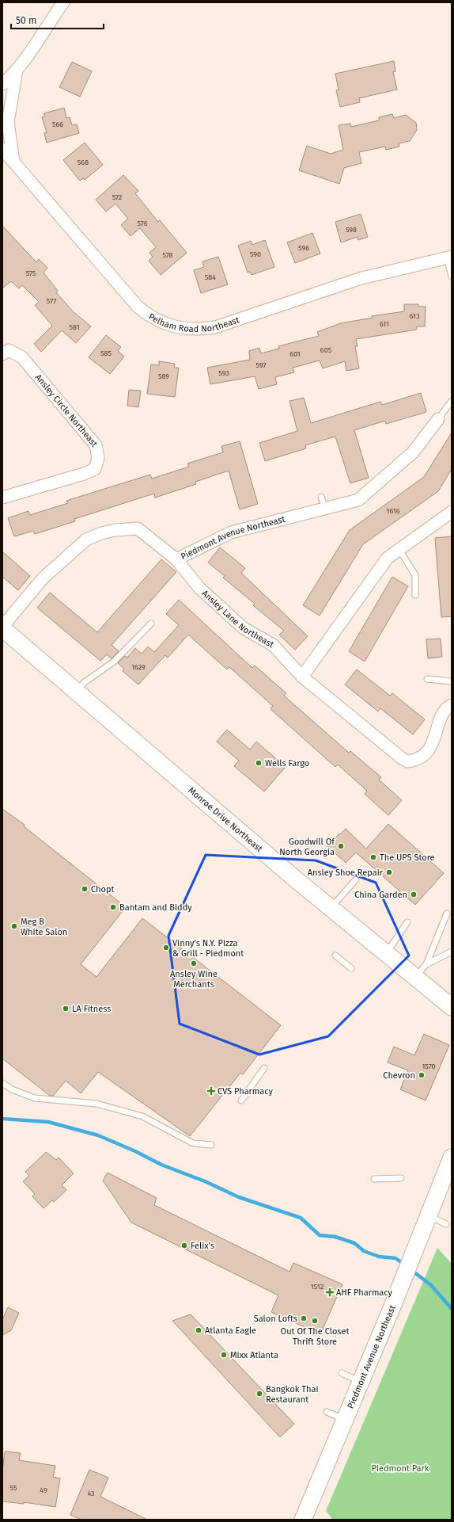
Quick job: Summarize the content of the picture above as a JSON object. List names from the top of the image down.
{
  "streets": {
    "main road": ["Piedmont Avenue Northeast", "Monroe Drive Northeast"],
    "street": ["Pelham Road Northeast", "Ansley Circle Northeast", "Ansley Lane Northeast"]
  },
  "crossings": [
    ["Piedmont Avenue Northeast", "Ansley Lane Northeast"],
    ["Piedmont Avenue Northeast", "Monroe Drive Northeast"]
  ],
  "parks": ["Piedmont Park"],
  "places": {
    "other": [
      "Wells Fargo",
      "Goodwill Of North Georgia",
      "The UPS Store",
      "Ansley Shoe Repair",
      "Chopt",
      "China Garden",
      "Bantam and Biddy",
      "Meg B White Salon",
      "Vinny's N.Y. Pizza & Grill - Piedmont",
      "Ansley Wine Merchants",
      "LA Fitness",
      "Chevron",
      "Felix's",
      "Salon Lofts",
      "Out Of The Closet Thrift Store",
      "Atlanta Eagle",
      "Mixx Atlanta",
      "Bangkok Thai Restaurant"
    ],
    "health": ["CVS Pharmacy", "AHF Pharmacy"]
  },
  "house_numbers": [
    "566",
    "568",
    "572",
    "576",
    "598",
    "596",
    "590",
    "578",
    "575",
    "584",
    "577",
    "613",
    "611",
    "581",
    "605",
    "585",
    "601",
    "597",
    "593",
    "589",
    "1616",
    "1629",
    "1570",
    "1512",
    "55",
    "49",
    "43"
  ],
  "scale_bar": "50 m"
}
